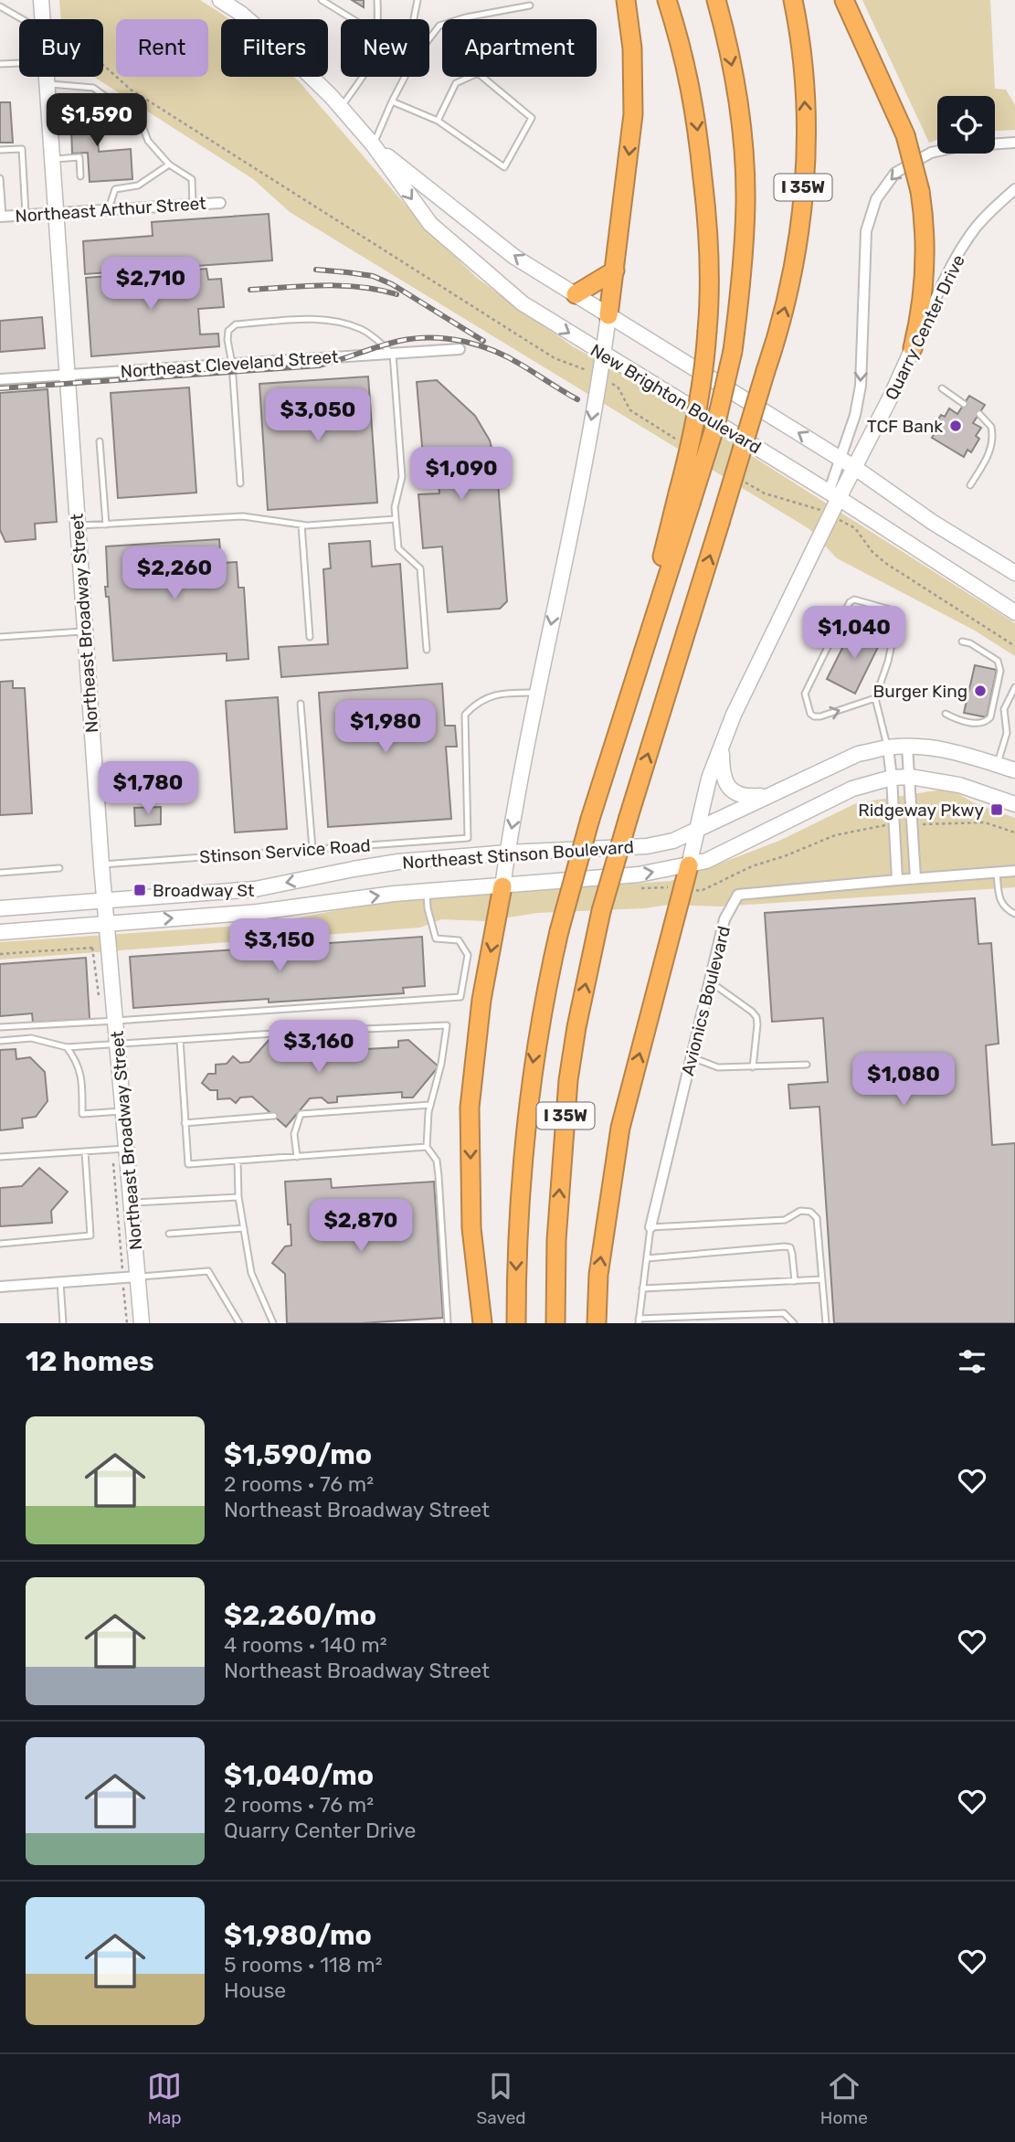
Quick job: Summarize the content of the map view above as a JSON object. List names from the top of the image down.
{
  "streets": {
    "highway": ["I 35W"],
    "main road": [
      "Quarry Center Drive",
      "New Brighton Boulevard",
      "Northeast Broadway Street",
      "Northeast Stinson Boulevard"
    ],
    "street": ["Northeast Arthur Street", "Northeast Cleveland Street", "Avionics Boulevard"],
    "lane": ["Stinson Service Road"]
  },
  "crossings": [
    ["Northeast Arthur Street", "Northeast Broadway Street"],
    ["Quarry Center Drive", "New Brighton Boulevard"],
    ["Quarry Center Drive", "Northeast Stinson Boulevard"],
    ["Northeast Cleveland Street", "Northeast Broadway Street"],
    ["Northeast Broadway Street", "Stinson Service Road"],
    ["Northeast Broadway Street", "Northeast Stinson Boulevard"]
  ],
  "places": {
    "other": ["TCF Bank", "Burger King"],
    "transit": ["Ridgeway Pkwy", "Broadway St"]
  },
  "page": {
    "chip": [
      "Buy",
      "Rent",
      "Filters",
      "New",
      "Apartment"
    ],
    "price": [
      "$1,590",
      "$2,710",
      "$3,050",
      "$1,090",
      "$2,260",
      "$1,040",
      "$1,980",
      "$1,780",
      "$3,150",
      "$3,160",
      "$1,080",
      "$2,870"
    ],
    "heading": "12 homes",
    "list": [
      {
        "name": "$1,590/mo",
        "note": "2 rooms · 76 m² · Northeast Broadway Street"
      },
      {
        "name": "$2,260/mo",
        "note": "4 rooms · 140 m² · Northeast Broadway Street"
      },
      {
        "name": "$1,040/mo",
        "note": "2 rooms · 76 m² · Quarry Center Drive"
      },
      {
        "name": "$1,980/mo",
        "note": "5 rooms · 118 m² · House"
      }
    ],
    "tabs": ["Map", "Saved", "Home"]
  }
}
